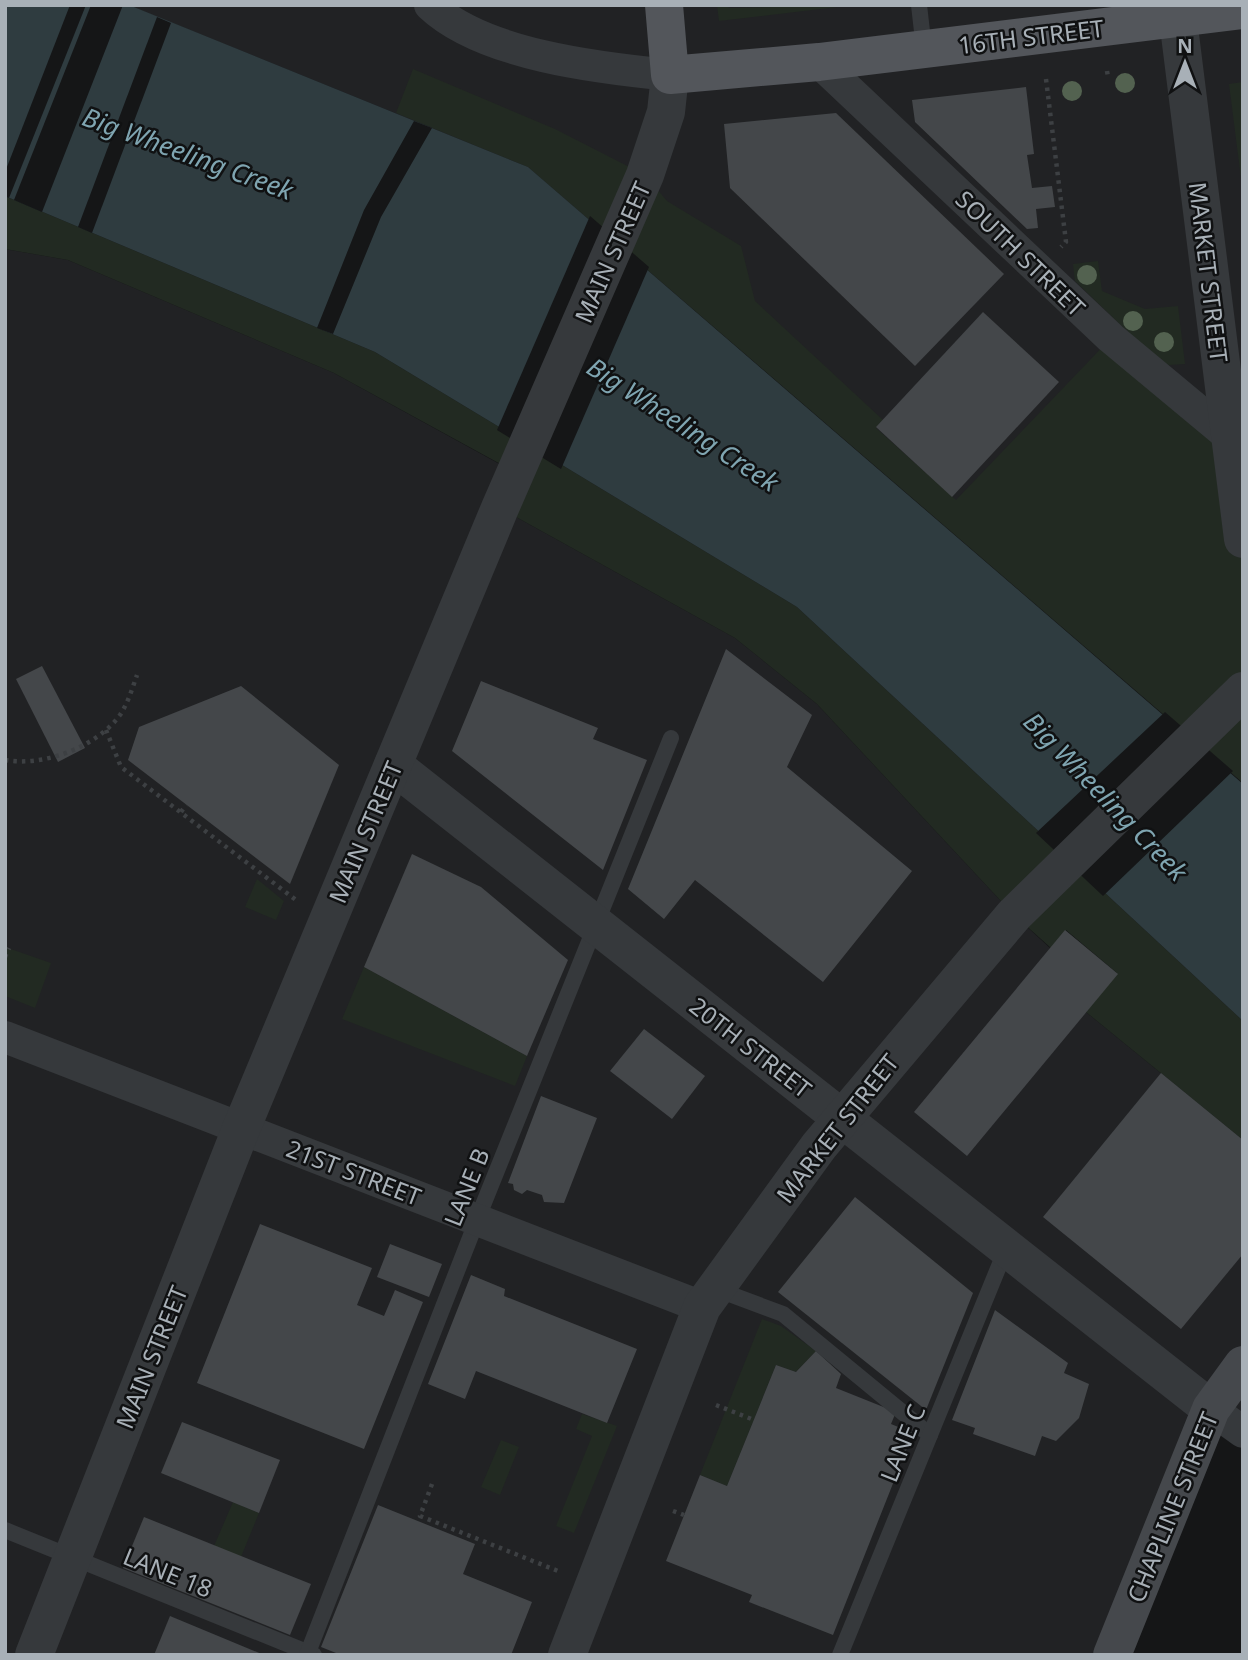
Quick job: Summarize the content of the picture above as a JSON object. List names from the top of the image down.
{
  "streets": {
    "main road": ["16TH STREET", "MAIN STREET", "CHAPLINE STREET"],
    "street": [
      "SOUTH STREET",
      "MARKET STREET",
      "20TH STREET",
      "21ST STREET"
    ],
    "lane": ["LANE B", "LANE C", "LANE 18"]
  },
  "crossings": [
    ["16TH STREET", "MAIN STREET"],
    ["16TH STREET", "SOUTH STREET"],
    ["16TH STREET", "MARKET STREET"],
    ["MAIN STREET", "20TH STREET"],
    ["MAIN STREET", "21ST STREET"],
    ["MAIN STREET", "LANE 18"],
    ["SOUTH STREET", "MARKET STREET"],
    ["MARKET STREET", "20TH STREET"],
    ["MARKET STREET", "21ST STREET"],
    ["20TH STREET", "LANE B"],
    ["20TH STREET", "LANE C"],
    ["20TH STREET", "CHAPLINE STREET"],
    ["21ST STREET", "LANE B"],
    ["LANE B", "LANE 18"]
  ],
  "water": ["Big Wheeling Creek"],
  "north": "top"
}
